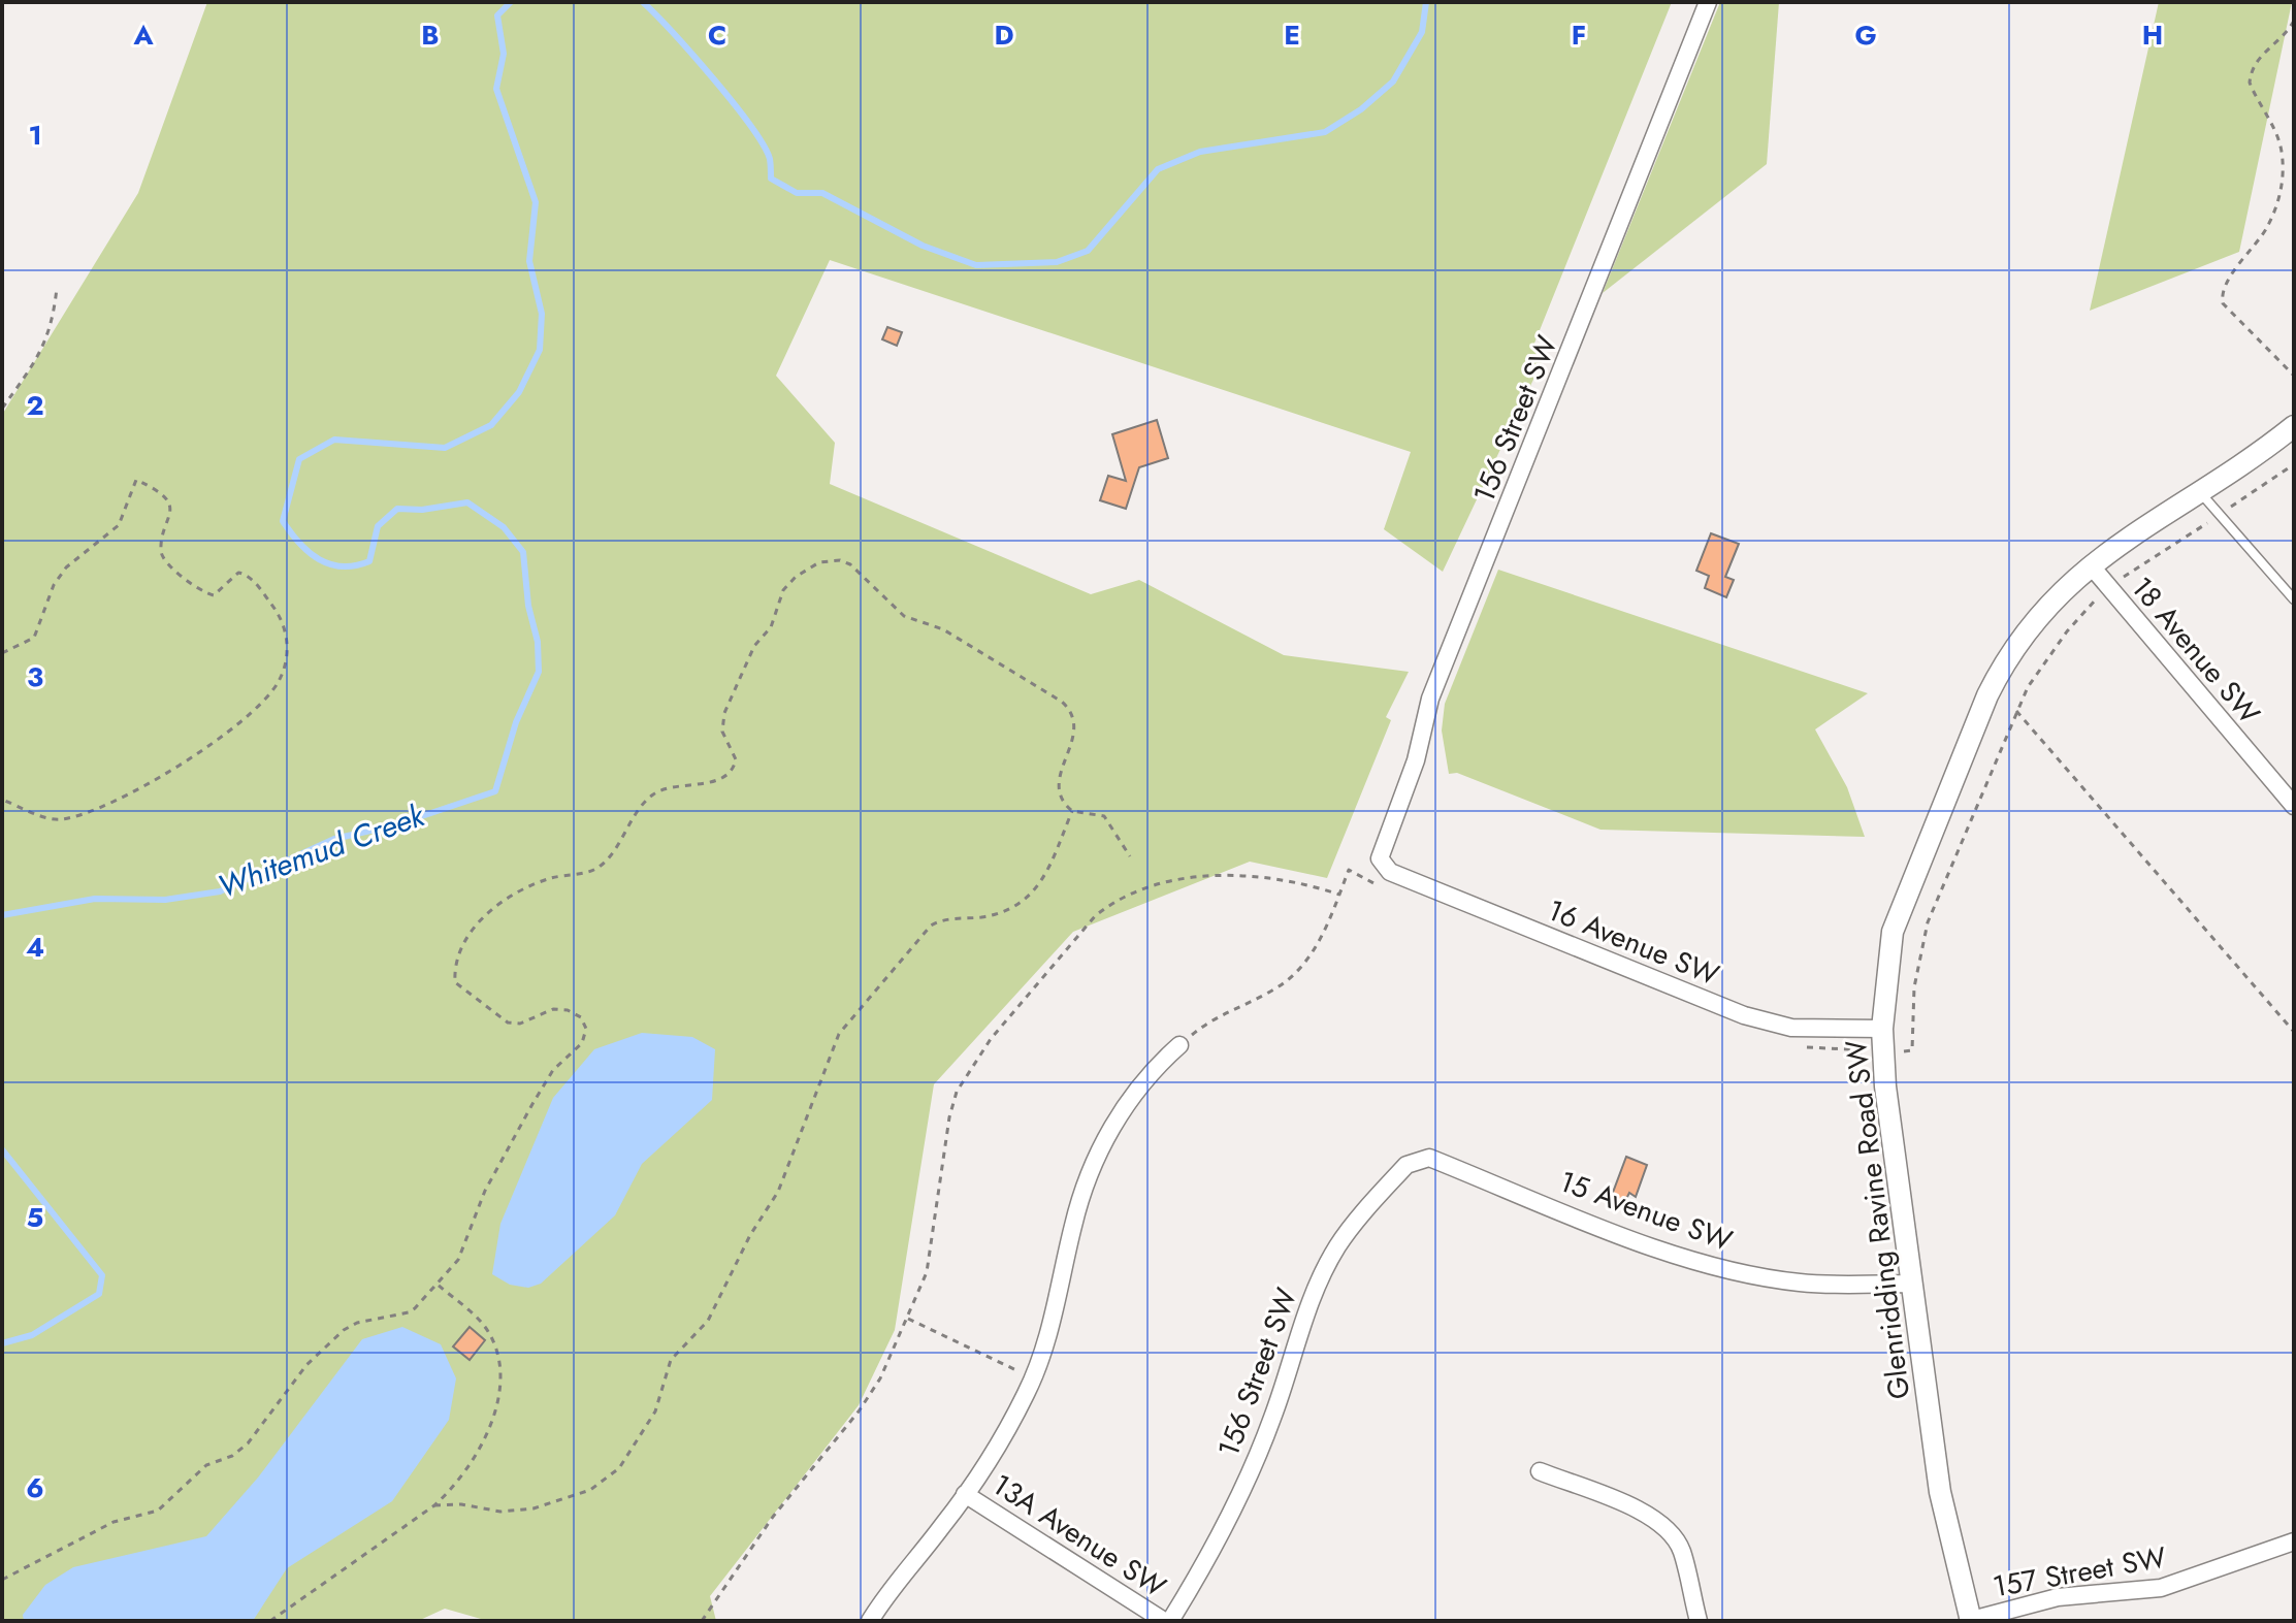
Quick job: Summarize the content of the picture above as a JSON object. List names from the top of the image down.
{
  "streets": {
    "street": [
      "156 Street SW",
      "18 Avenue SW",
      "16 Avenue SW",
      "15 Avenue SW",
      "Glenridding Ravine Road SW",
      "13A Avenue SW",
      "157 Street SW"
    ]
  },
  "crossings": [
    ["156 Street SW", "16 Avenue SW"],
    ["156 Street SW", "15 Avenue SW"],
    ["18 Avenue SW", "Glenridding Ravine Road SW"],
    ["16 Avenue SW", "Glenridding Ravine Road SW"],
    ["15 Avenue SW", "Glenridding Ravine Road SW"],
    ["Glenridding Ravine Road SW", "157 Street SW"]
  ],
  "water": ["Whitemud Creek"],
  "grid": {
    "columns": [
      "A",
      "B",
      "C",
      "D",
      "E",
      "F",
      "G",
      "H"
    ],
    "rows": [
      "1",
      "2",
      "3",
      "4",
      "5",
      "6"
    ]
  }
}
